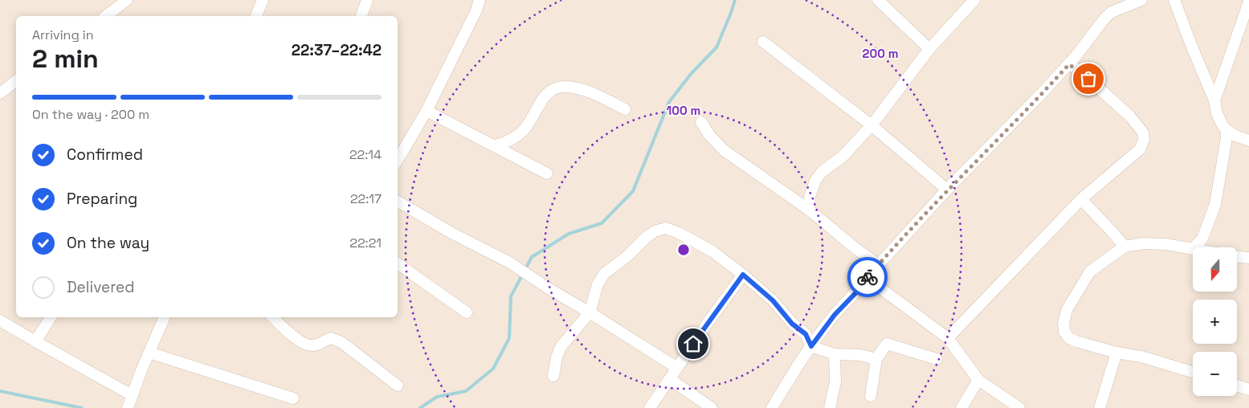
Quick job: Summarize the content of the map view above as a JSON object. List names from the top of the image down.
{
  "north": "bottom",
  "page": {
    "heading": ["2 min", "Arriving in", "22:37–22:42"],
    "bar": "On the way · 200 m",
    "list": [
      ["Confirmed", "22:14"],
      ["Preparing", "22:17"],
      ["On the way", "22:21"],
      "Delivered"
    ],
    "map_buttons": ["+", "−"]
  },
  "rings": ["200 m", "100 m"]
}
